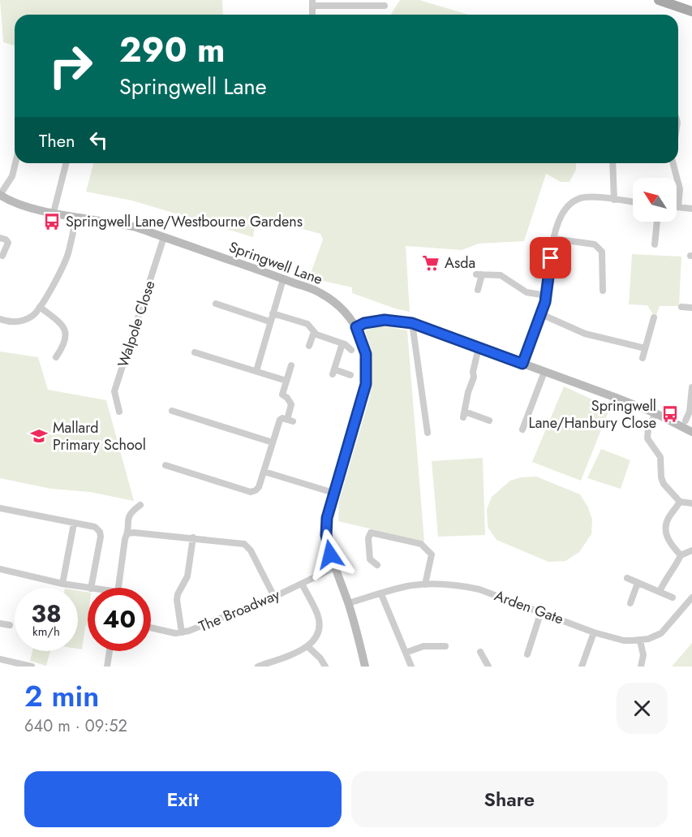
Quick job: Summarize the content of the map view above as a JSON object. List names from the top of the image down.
{
  "streets": {
    "street": [
      "Springwell Lane",
      "Walpole Close",
      "Arden Gate",
      "The Broadway"
    ]
  },
  "crossings": [
    ["Springwell Lane", "Walpole Close"],
    ["Springwell Lane", "Arden Gate"],
    ["Springwell Lane", "The Broadway"]
  ],
  "places": {
    "bus stop": ["Springwell Lane/Westbourne Gardens", "Springwell Lane/Hanbury Close"],
    "supermarket": ["Asda"],
    "school or university": ["Mallard Primary School"]
  },
  "north": "top left",
  "page": {
    "turn": ["290 m", "Springwell Lane"],
    "then": "Then",
    "speed": "38 km/h",
    "limit": "40",
    "heading": ["2 min", "640 m · 09:52"],
    "buttons": ["Exit", "Share"]
  }
}
